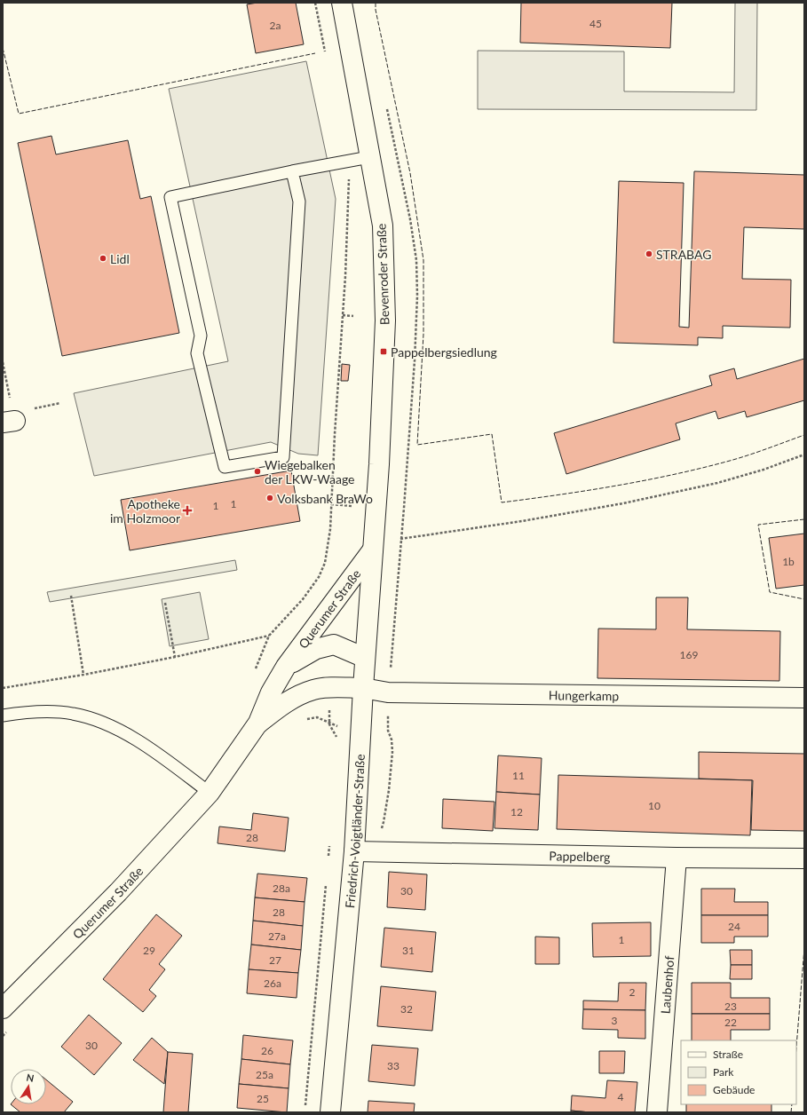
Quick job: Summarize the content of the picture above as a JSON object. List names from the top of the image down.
{
  "streets": {
    "street": [
      "Bevenroder Straße",
      "Querumer Straße",
      "Hungerkamp",
      "Friedrich-Voigtländer-Straße",
      "Pappelberg",
      "Laubenhof"
    ]
  },
  "crossings": [
    ["Bevenroder Straße", "Querumer Straße"],
    ["Bevenroder Straße", "Friedrich-Voigtländer-Straße"],
    ["Querumer Straße", "Hungerkamp"],
    ["Querumer Straße", "Friedrich-Voigtländer-Straße"],
    ["Hungerkamp", "Friedrich-Voigtländer-Straße"],
    ["Friedrich-Voigtländer-Straße", "Pappelberg"],
    ["Pappelberg", "Laubenhof"]
  ],
  "places": {
    "other": [
      "STRABAG",
      "Lidl",
      "Wiegebalken der LKW-Waage",
      "Volksbank BraWo"
    ],
    "transit": ["Pappelbergsiedlung"],
    "health": ["Apotheke im Holzmoor"]
  },
  "house_numbers": [
    "45",
    "2a",
    "1",
    "1",
    "1b",
    "169",
    "11",
    "10",
    "12",
    "28",
    "28a",
    "30",
    "28",
    "24",
    "27a",
    "1",
    "29",
    "31",
    "27",
    "26a",
    "2",
    "23",
    "32",
    "3",
    "22",
    "30",
    "26",
    "33",
    "25a",
    "4",
    "25"
  ],
  "legend": ["Straße", "Park", "Gebäude"],
  "north": "top"
}
